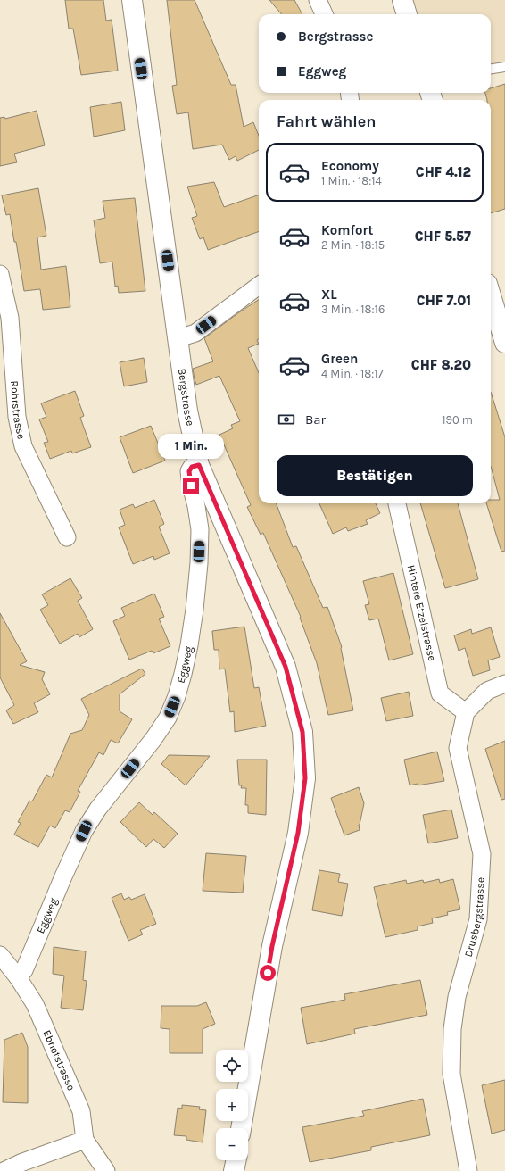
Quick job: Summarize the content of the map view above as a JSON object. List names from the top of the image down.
{
  "streets": {
    "street": [
      "Bergstrasse",
      "Rohrstrasse",
      "Hintere Etzelstrasse",
      "Eggweg",
      "Drusbergstrasse",
      "Ebnetstrasse"
    ]
  },
  "crossings": [
    ["Bergstrasse", "Eggweg"],
    ["Hintere Etzelstrasse", "Drusbergstrasse"],
    ["Eggweg", "Ebnetstrasse"]
  ],
  "page": {
    "banner": ["Bergstrasse", "Eggweg"],
    "heading": "Fahrt wählen",
    "list": [
      {
        "name": "Economy",
        "note": "1 Min. · 18:14",
        "value": "CHF 4.12"
      },
      {
        "name": "Komfort",
        "note": "2 Min. · 18:15",
        "value": "CHF 5.57"
      },
      {
        "name": "XL",
        "note": "3 Min. · 18:16",
        "value": "CHF 7.01"
      },
      {
        "name": "Green",
        "note": "4 Min. · 18:17",
        "value": "CHF 8.20"
      }
    ],
    "pay": ["Bar", "190 m"],
    "bubble": "1 Min.",
    "buttons": "Bestätigen",
    "map_buttons": ["+", "−"]
  }
}
